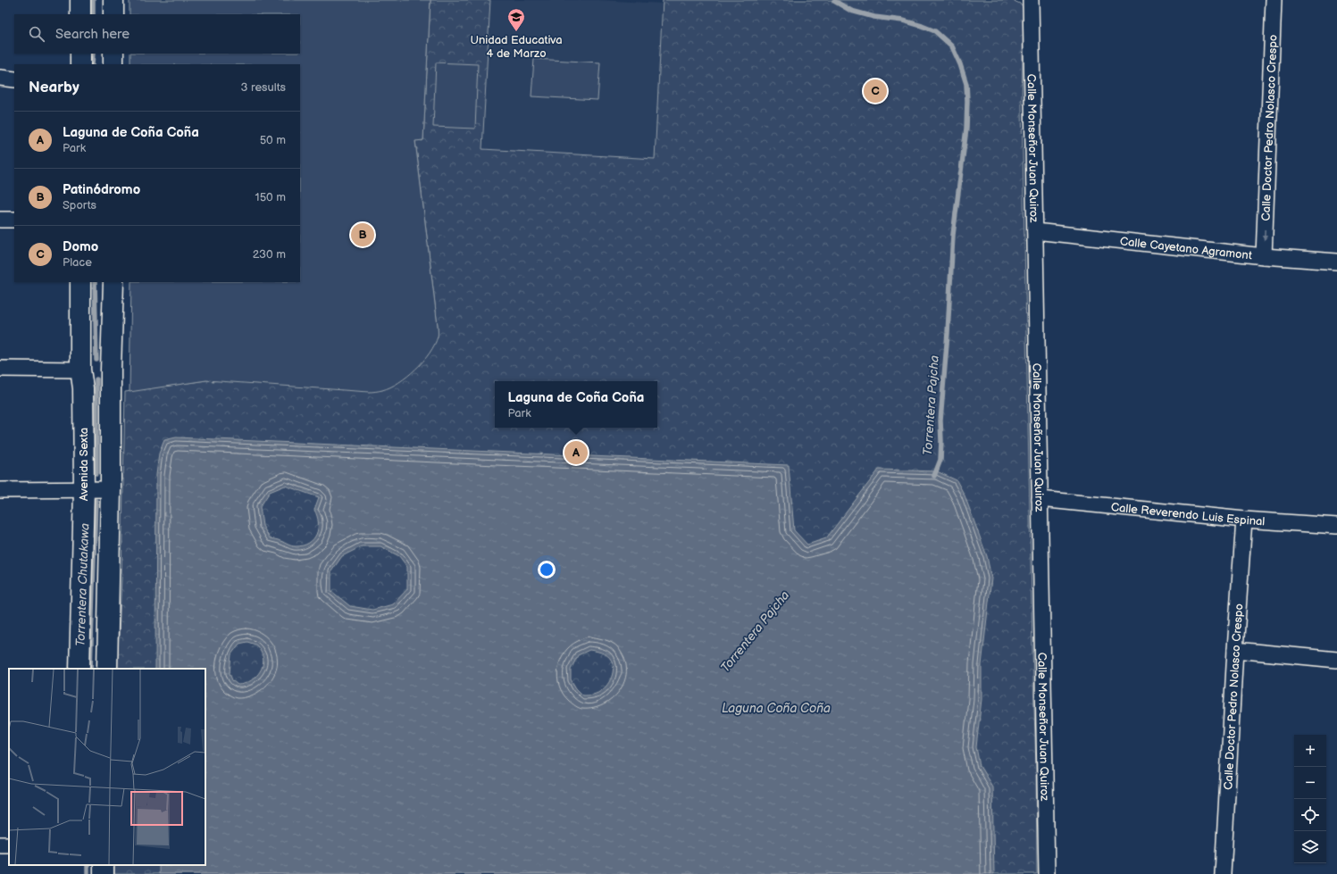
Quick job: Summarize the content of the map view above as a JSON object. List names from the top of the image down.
{
  "streets": {
    "main road": ["Avenida Sexta"],
    "street": [
      "Calle Doctor Pedro Nolasco Crespo",
      "Calle Monseñor Juan Quiroz",
      "Calle Cayetano Agramont",
      "Calle Reverendo Luis Espinal"
    ]
  },
  "crossings": [
    ["Calle Doctor Pedro Nolasco Crespo", "Calle Cayetano Agramont"],
    ["Calle Doctor Pedro Nolasco Crespo", "Calle Reverendo Luis Espinal"],
    ["Calle Monseñor Juan Quiroz", "Calle Cayetano Agramont"],
    ["Calle Monseñor Juan Quiroz", "Calle Reverendo Luis Espinal"]
  ],
  "one_way": ["Calle Doctor Pedro Nolasco Crespo"],
  "water": ["Torrentera Pajcha", "Torrentera Chutakawa", "Laguna Coña Coña"],
  "places": {
    "school or university": ["Unidad Educativa 4 de Marzo"]
  },
  "page": {
    "search": "Search here",
    "heading": ["Nearby", "3 results"],
    "pins": ["C", "B", "A"],
    "list": [
      {
        "mark": "A",
        "name": "Laguna de Coña Coña",
        "note": "Park",
        "value": "50 m"
      },
      {
        "mark": "B",
        "name": "Patinódromo",
        "note": "Sports",
        "value": "150 m"
      },
      {
        "mark": "C",
        "name": "Domo",
        "note": "Place",
        "value": "230 m"
      }
    ],
    "popup": ["Laguna de Coña Coña", "Park"],
    "map_buttons": ["+", "−"]
  }
}
